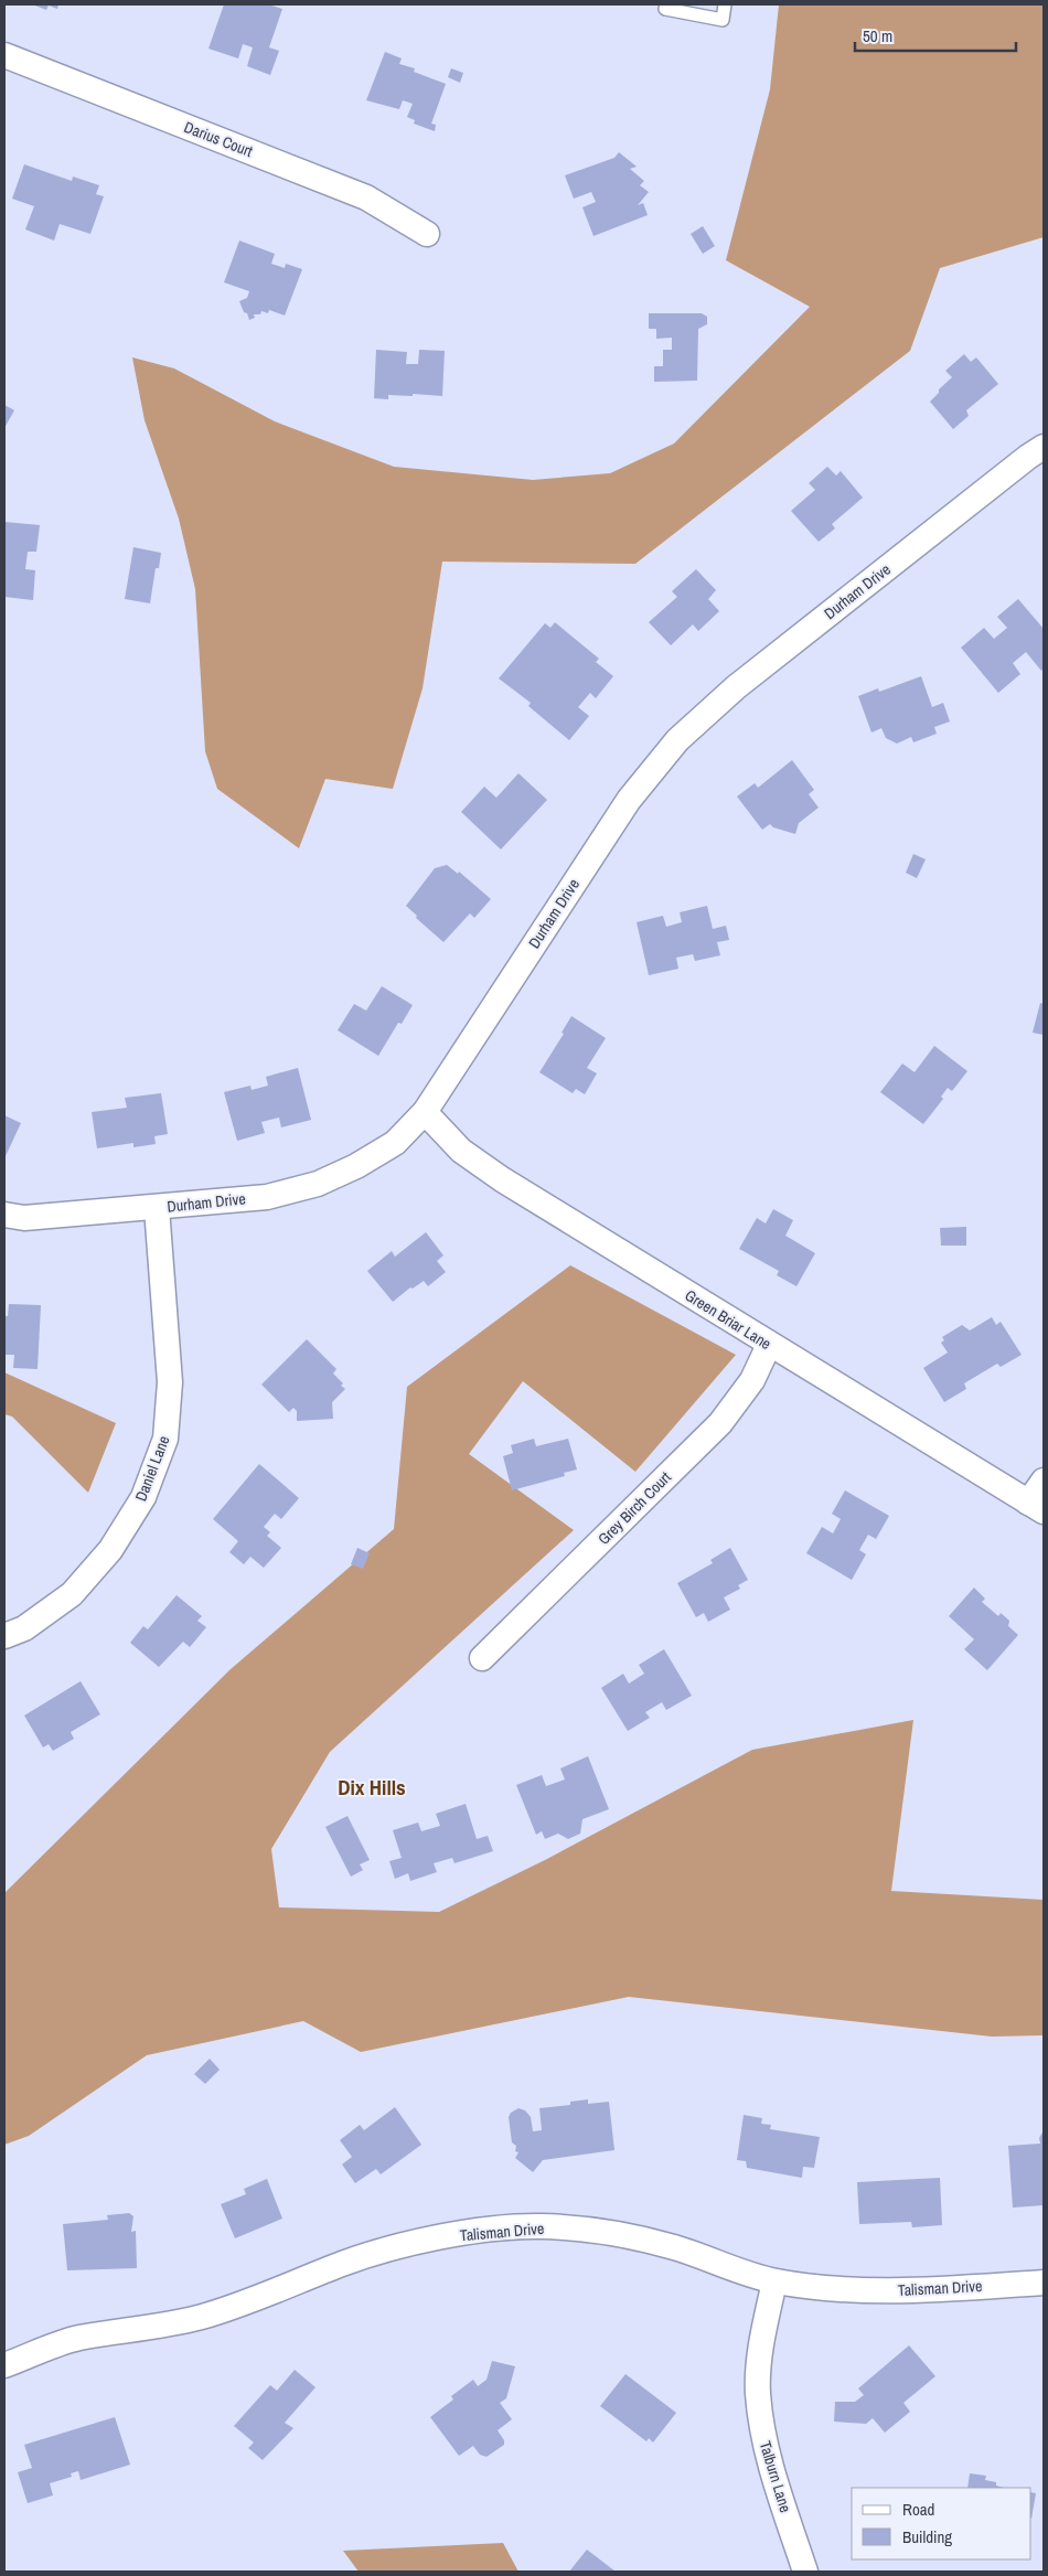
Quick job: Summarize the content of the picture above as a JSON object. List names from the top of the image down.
{
  "streets": {
    "street": [
      "Darius Court",
      "Durham Drive",
      "Green Briar Lane",
      "Daniel Lane",
      "Grey Birch Court",
      "Talisman Drive",
      "Talburn Lane"
    ]
  },
  "crossings": [
    ["Durham Drive", "Green Briar Lane"],
    ["Durham Drive", "Daniel Lane"],
    ["Green Briar Lane", "Grey Birch Court"],
    ["Talisman Drive", "Talburn Lane"]
  ],
  "districts": ["Dix Hills"],
  "legend": ["Road", "Building"],
  "scale_bar": "50 m"
}
